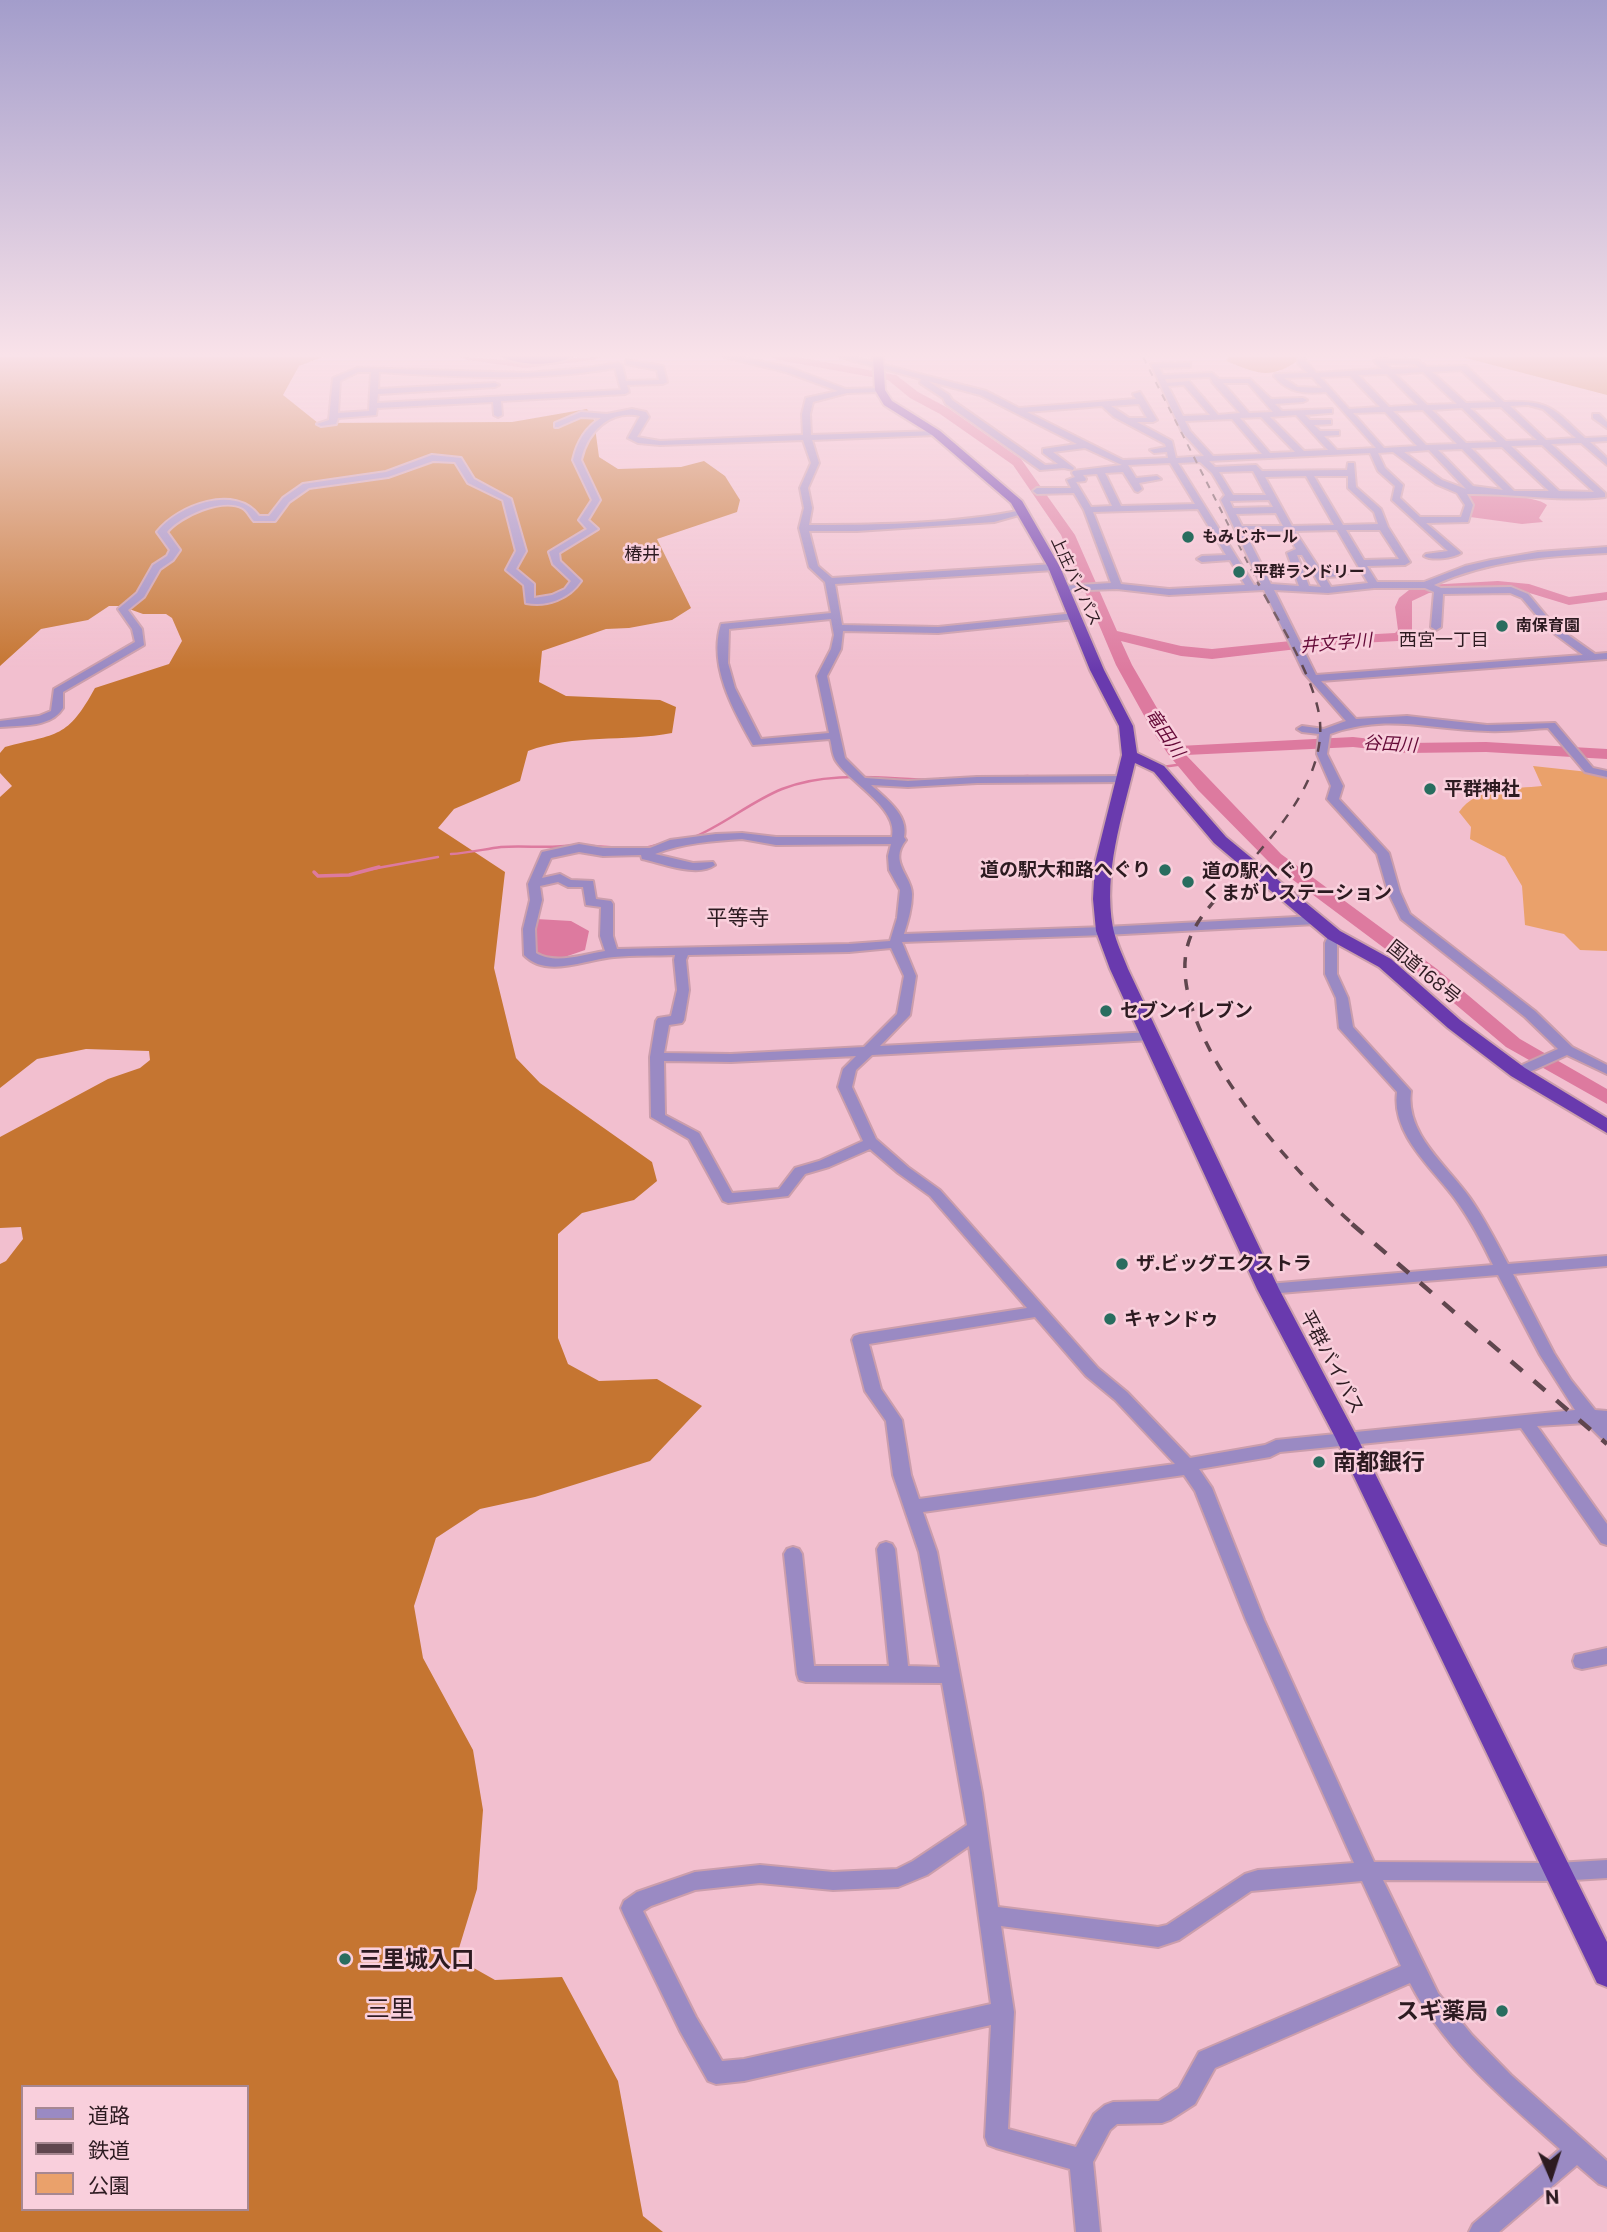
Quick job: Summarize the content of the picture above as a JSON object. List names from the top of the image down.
{
  "streets": {
    "highway": ["上庄バイパス", "国道168号", "平群バイパス"]
  },
  "crossings": [
    ["上庄バイパス", "国道168号"],
    ["上庄バイパス", "平群バイパス"],
    ["国道168号", "平群バイパス"]
  ],
  "districts": [
    "椿井",
    "西宮一丁目",
    "平等寺",
    "三里"
  ],
  "water": ["井文字川", "竜田川", "谷田川"],
  "places": [
    "もみじホール",
    "平群ランドリー",
    "南保育園",
    "平群神社",
    "道の駅大和路へぐり",
    "道の駅へぐり くまがしステーション",
    "セブンイレブン",
    "ザ.ビッグエクストラ",
    "キャンドゥ",
    "南都銀行",
    "三里城入口",
    "スギ薬局"
  ],
  "legend": ["道路", "鉄道", "公園"],
  "north": "bottom"
}
